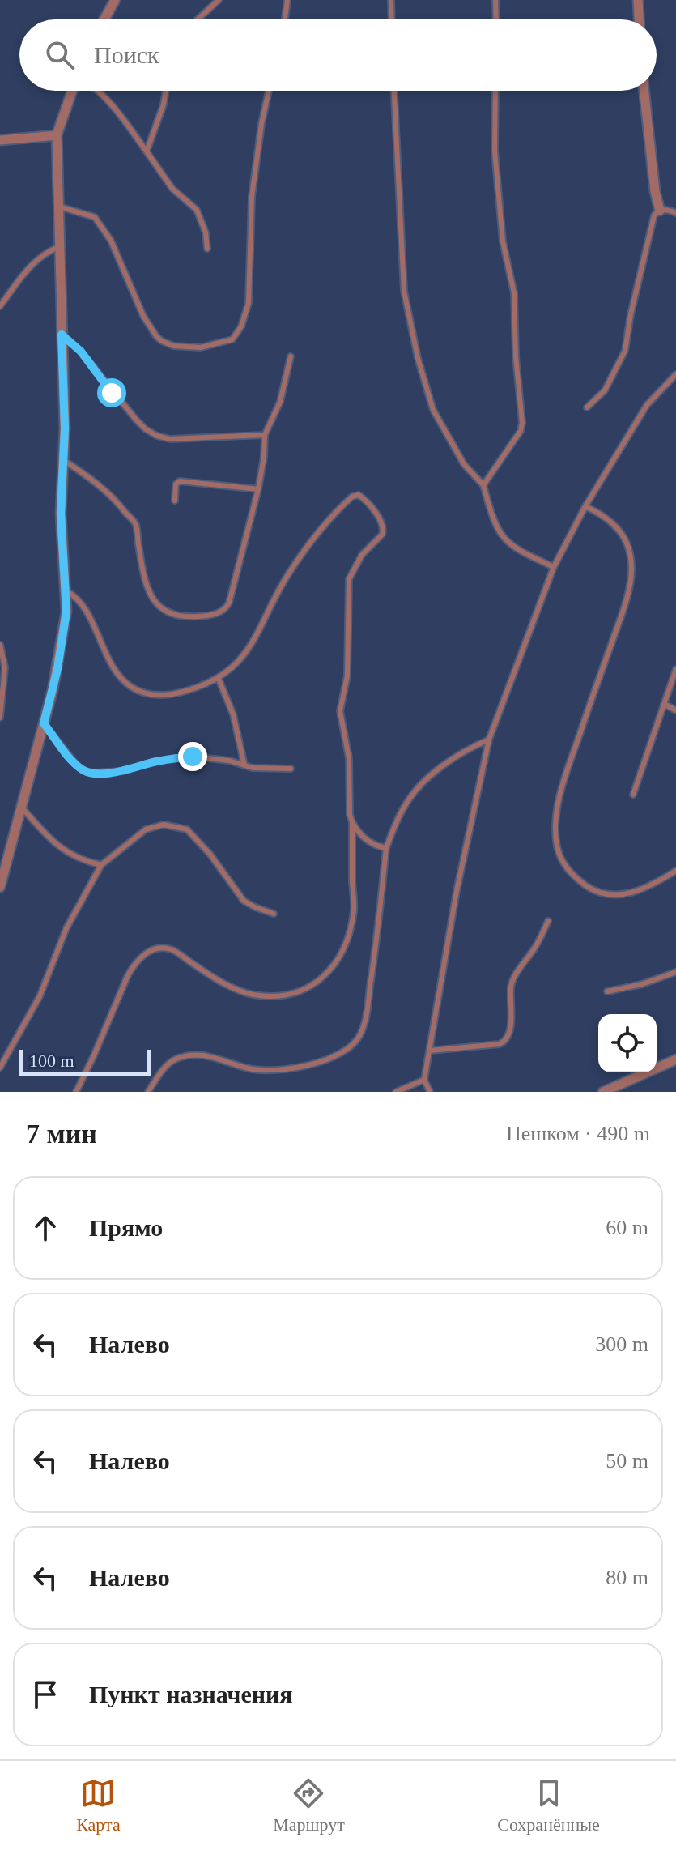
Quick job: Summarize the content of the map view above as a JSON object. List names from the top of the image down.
{
  "scale_bar": "100 m",
  "page": {
    "search": "Поиск",
    "scale": "100 m",
    "heading": ["7 мин", "Пешком · 490 m"],
    "list": [
      ["Прямо", "60 m"],
      ["Налево", "300 m"],
      ["Налево", "50 m"],
      ["Налево", "80 m"],
      "Пункт назначения"
    ],
    "nav": ["Карта", "Маршрут", "Сохранённые"]
  }
}
